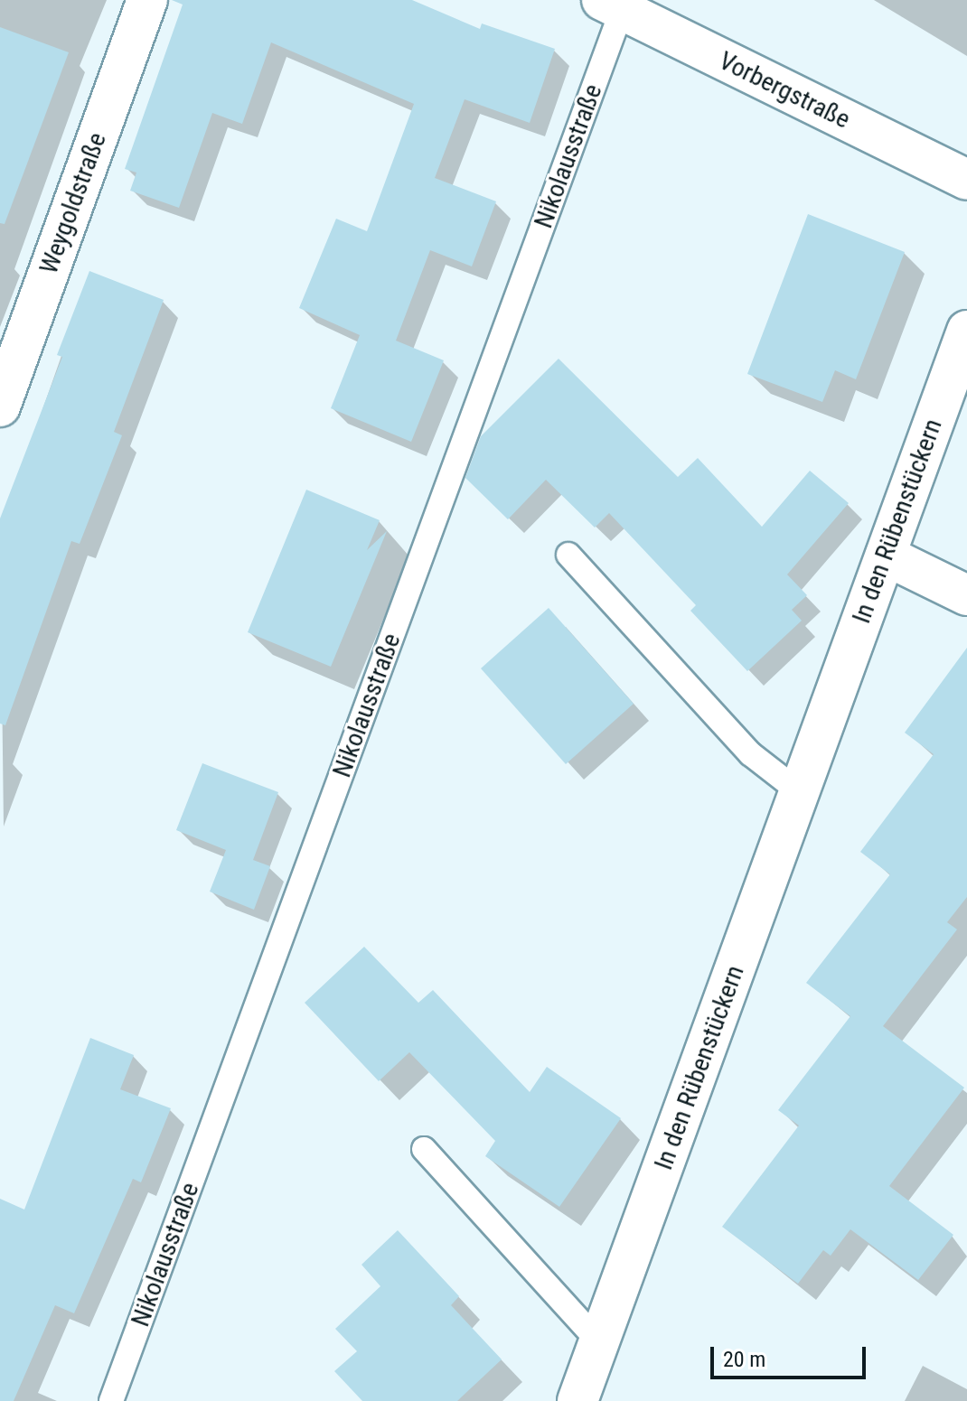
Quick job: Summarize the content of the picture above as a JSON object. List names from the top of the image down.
{
  "streets": {
    "street": ["Vorbergstraße", "Weygoldstraße", "In den Rübenstückern"],
    "lane": ["Nikolausstraße"]
  },
  "crossings": [
    ["Vorbergstraße", "Nikolausstraße"]
  ],
  "scale_bar": "20 m"
}
